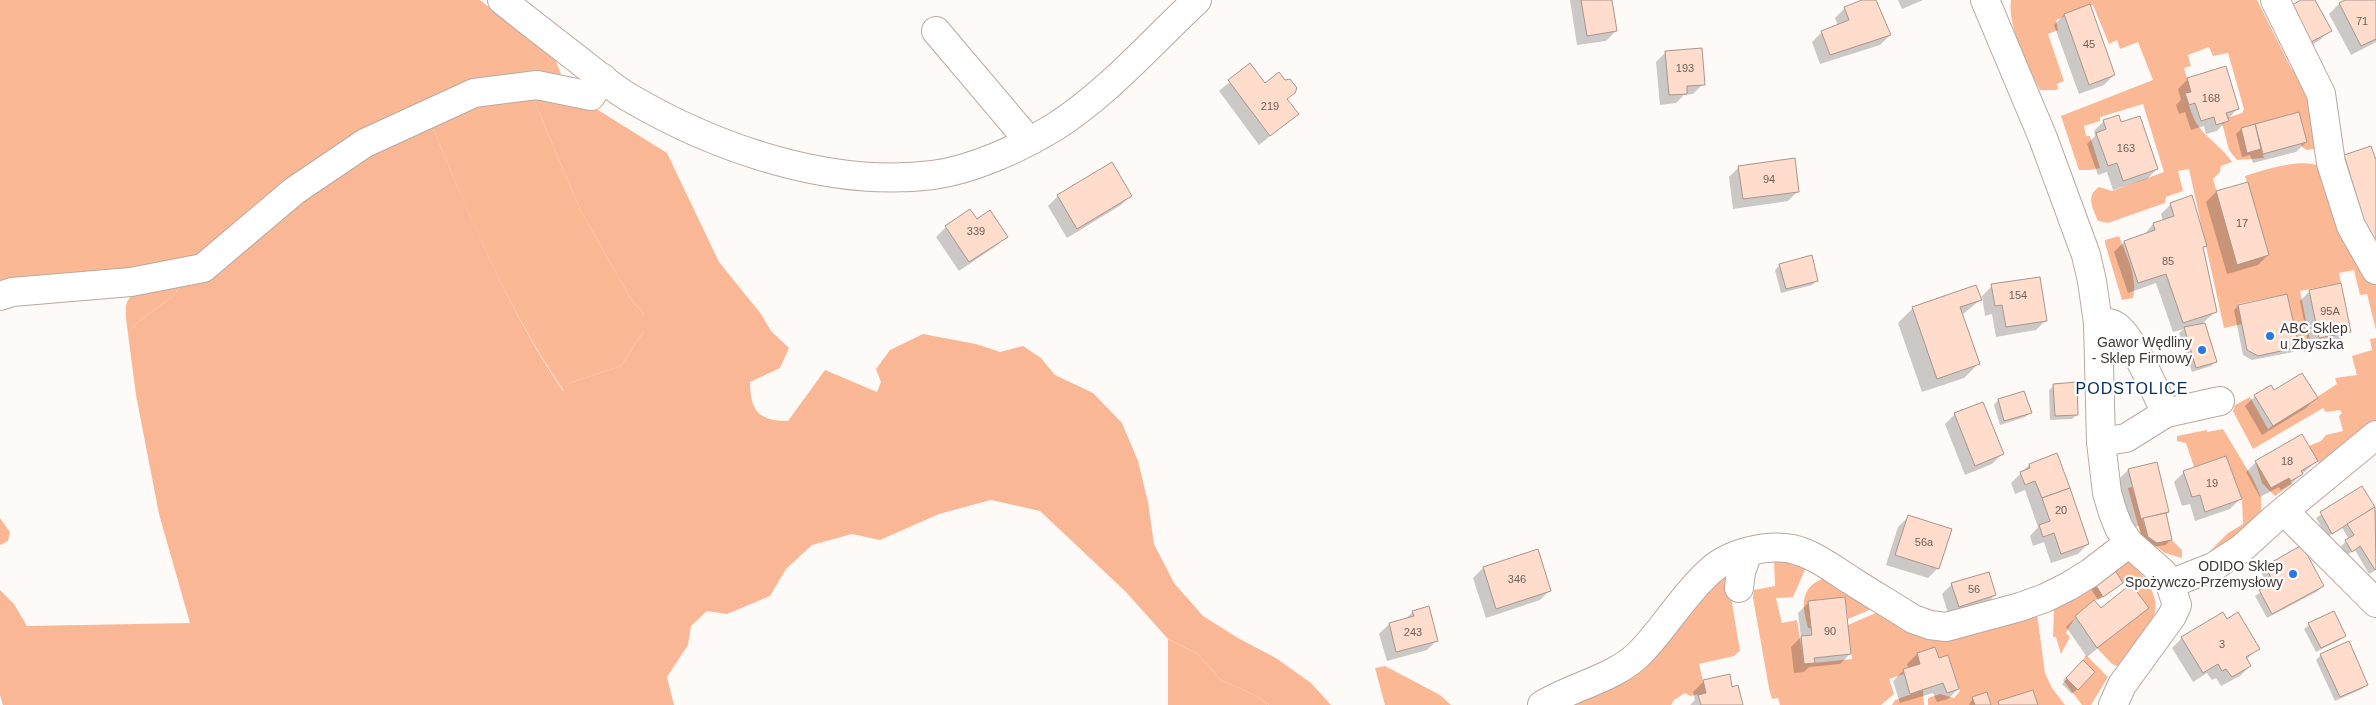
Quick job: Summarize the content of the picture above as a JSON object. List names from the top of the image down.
{
  "districts": ["PODSTOLICE"],
  "places": ["ABC Sklep u Zbyszka", "Gawor Wędliny - Sklep Firmowy", "ODIDO Sklep Spożywczo-Przemysłowy"],
  "house_numbers": [
    "71",
    "45",
    "193",
    "168",
    "219",
    "163",
    "94",
    "17",
    "339",
    "85",
    "154",
    "95A",
    "18",
    "19",
    "20",
    "56a",
    "346",
    "56",
    "90",
    "243",
    "3"
  ]
}
